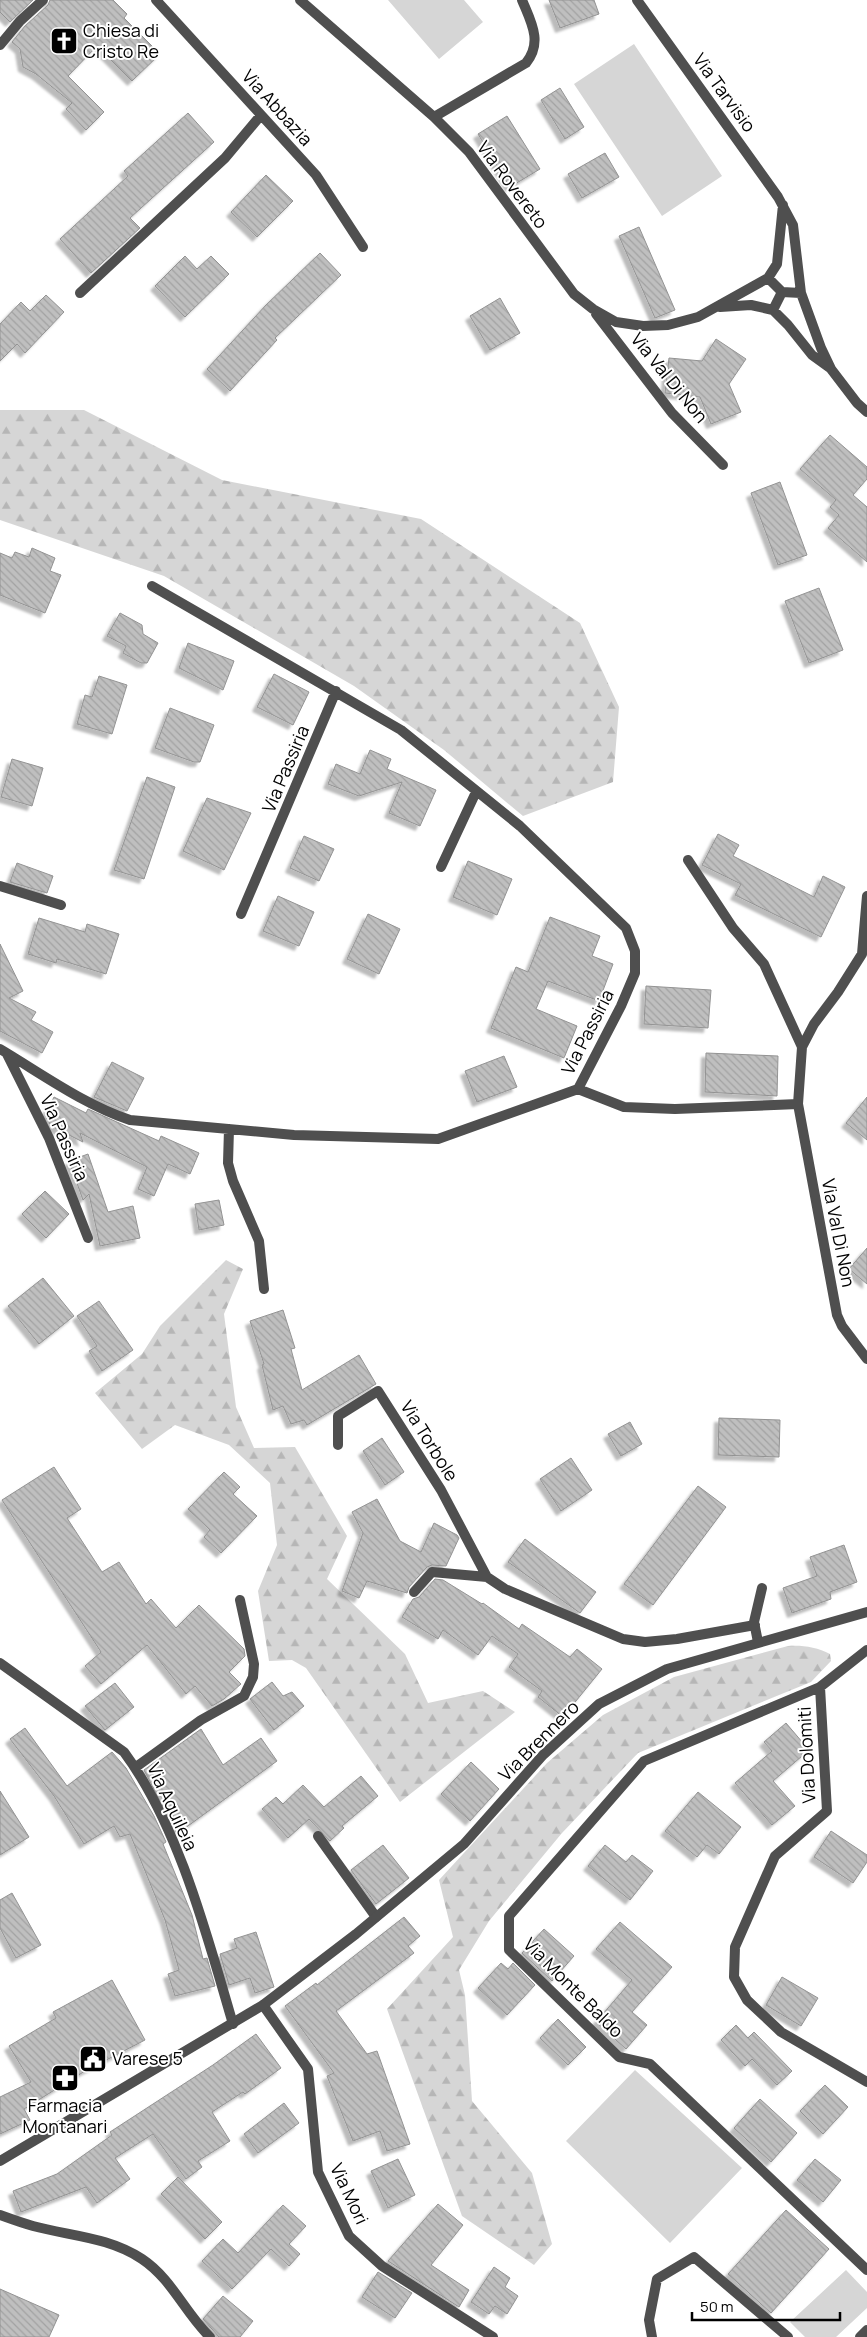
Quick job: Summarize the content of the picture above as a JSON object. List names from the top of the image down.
{
  "streets": {
    "street": [
      "Via Tarvisio",
      "Via Abbazia",
      "Via Rovereto",
      "Via Val Di Non",
      "Via Passiria",
      "Via Torbole",
      "Via Brennero",
      "Via Dolomiti",
      "Via Aquileia",
      "Via Monte Baldo",
      "Via Mori"
    ]
  },
  "crossings": [
    ["Via Rovereto", "Via Val Di Non"],
    ["Via Brennero", "Via Aquileia"],
    ["Via Brennero", "Via Mori"],
    ["Via Dolomiti", "Via Monte Baldo"]
  ],
  "places": {
    "church": ["Chiesa di Cristo Re"],
    "public building": ["Varese 5"],
    "pharmacy": ["Farmacia Montanari"]
  },
  "scale_bar": "50 m"
}
